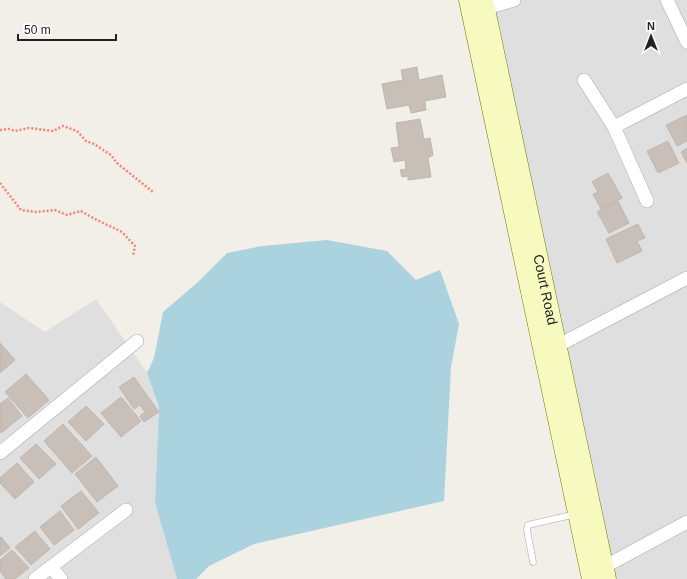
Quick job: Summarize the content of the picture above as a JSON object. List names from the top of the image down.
{
  "streets": {
    "main road": ["Court Road"]
  },
  "scale_bar": "50 m",
  "north": "top"
}
